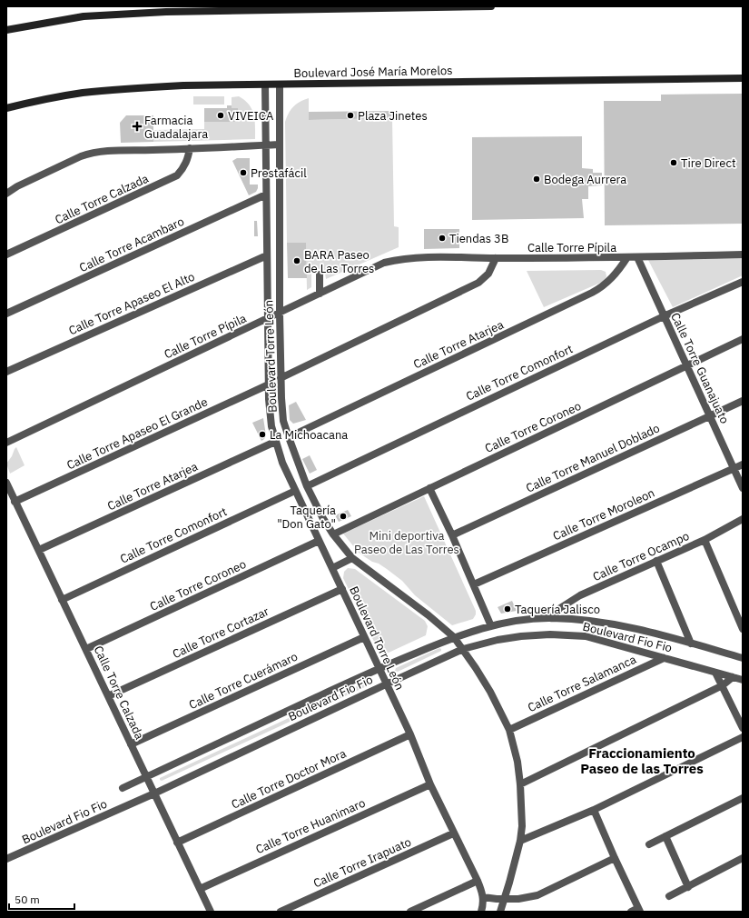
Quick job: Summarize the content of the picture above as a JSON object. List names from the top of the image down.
{
  "streets": {
    "main road": ["Boulevard José María Morelos"],
    "street": [
      "Calle Torre Calzada",
      "Calle Torre Acambaro",
      "Calle Torre Pípila",
      "Calle Torre Apaseo El Alto",
      "Calle Torre Atarjea",
      "Boulevard Torre León",
      "Calle Torre Guanajuato",
      "Calle Torre Comonfort",
      "Calle Torre Coroneo",
      "Calle Torre Apaseo El Grande",
      "Calle Torre Manuel Doblado",
      "Calle Torre Moroleon",
      "Calle Torre Ocampo",
      "Calle Torre Cortazar",
      "Boulevard Fio Fio",
      "Calle Torre Cuerámaro",
      "Calle Torre Salamanca",
      "Calle Torre Doctor Mora",
      "Calle Torre Huanimaro",
      "Calle Torre Irapuato"
    ]
  },
  "crossings": [
    ["Boulevard José María Morelos", "Boulevard Torre León"],
    ["Calle Torre Calzada", "Calle Torre Atarjea"],
    ["Calle Torre Calzada", "Calle Torre Comonfort"],
    ["Calle Torre Calzada", "Calle Torre Coroneo"],
    ["Calle Torre Calzada", "Calle Torre Apaseo El Grande"],
    ["Calle Torre Calzada", "Calle Torre Cortazar"],
    ["Calle Torre Calzada", "Boulevard Fio Fio"],
    ["Calle Torre Calzada", "Calle Torre Cuerámaro"],
    ["Calle Torre Calzada", "Calle Torre Doctor Mora"],
    ["Calle Torre Calzada", "Calle Torre Huanimaro"],
    ["Calle Torre Acambaro", "Boulevard Torre León"],
    ["Calle Torre Pípila", "Calle Torre Atarjea"],
    ["Calle Torre Pípila", "Boulevard Torre León"],
    ["Calle Torre Pípila", "Calle Torre Guanajuato"],
    ["Calle Torre Apaseo El Alto", "Boulevard Torre León"],
    ["Calle Torre Atarjea", "Boulevard Torre León"],
    ["Boulevard Torre León", "Calle Torre Comonfort"],
    ["Boulevard Torre León", "Calle Torre Coroneo"],
    ["Boulevard Torre León", "Calle Torre Apaseo El Grande"],
    ["Boulevard Torre León", "Calle Torre Cortazar"],
    ["Boulevard Torre León", "Boulevard Fio Fio"],
    ["Boulevard Torre León", "Calle Torre Cuerámaro"],
    ["Boulevard Torre León", "Calle Torre Salamanca"],
    ["Boulevard Torre León", "Calle Torre Doctor Mora"],
    ["Boulevard Torre León", "Calle Torre Huanimaro"],
    ["Boulevard Torre León", "Calle Torre Irapuato"],
    ["Calle Torre Guanajuato", "Calle Torre Comonfort"],
    ["Calle Torre Guanajuato", "Calle Torre Coroneo"],
    ["Calle Torre Guanajuato", "Calle Torre Manuel Doblado"],
    ["Calle Torre Guanajuato", "Calle Torre Moroleon"],
    ["Calle Torre Ocampo", "Boulevard Fio Fio"],
    ["Boulevard Fio Fio", "Calle Torre Salamanca"]
  ],
  "districts": ["Fraccionamiento Paseo de las Torres"],
  "parks": ["Mini deportiva Paseo de Las Torres"],
  "places": {
    "other": [
      "VIVEICA",
      "Plaza Jinetes",
      "Tire Direct",
      "Prestafácil",
      "Bodega Aurrera",
      "Tiendas 3B",
      "BARA Paseo de Las Torres",
      "La Michoacana",
      "Taquería \"Don Gato\"",
      "Taquería Jalisco"
    ],
    "health": ["Farmacia Guadalajara"]
  },
  "scale_bar": "50 m"
}
